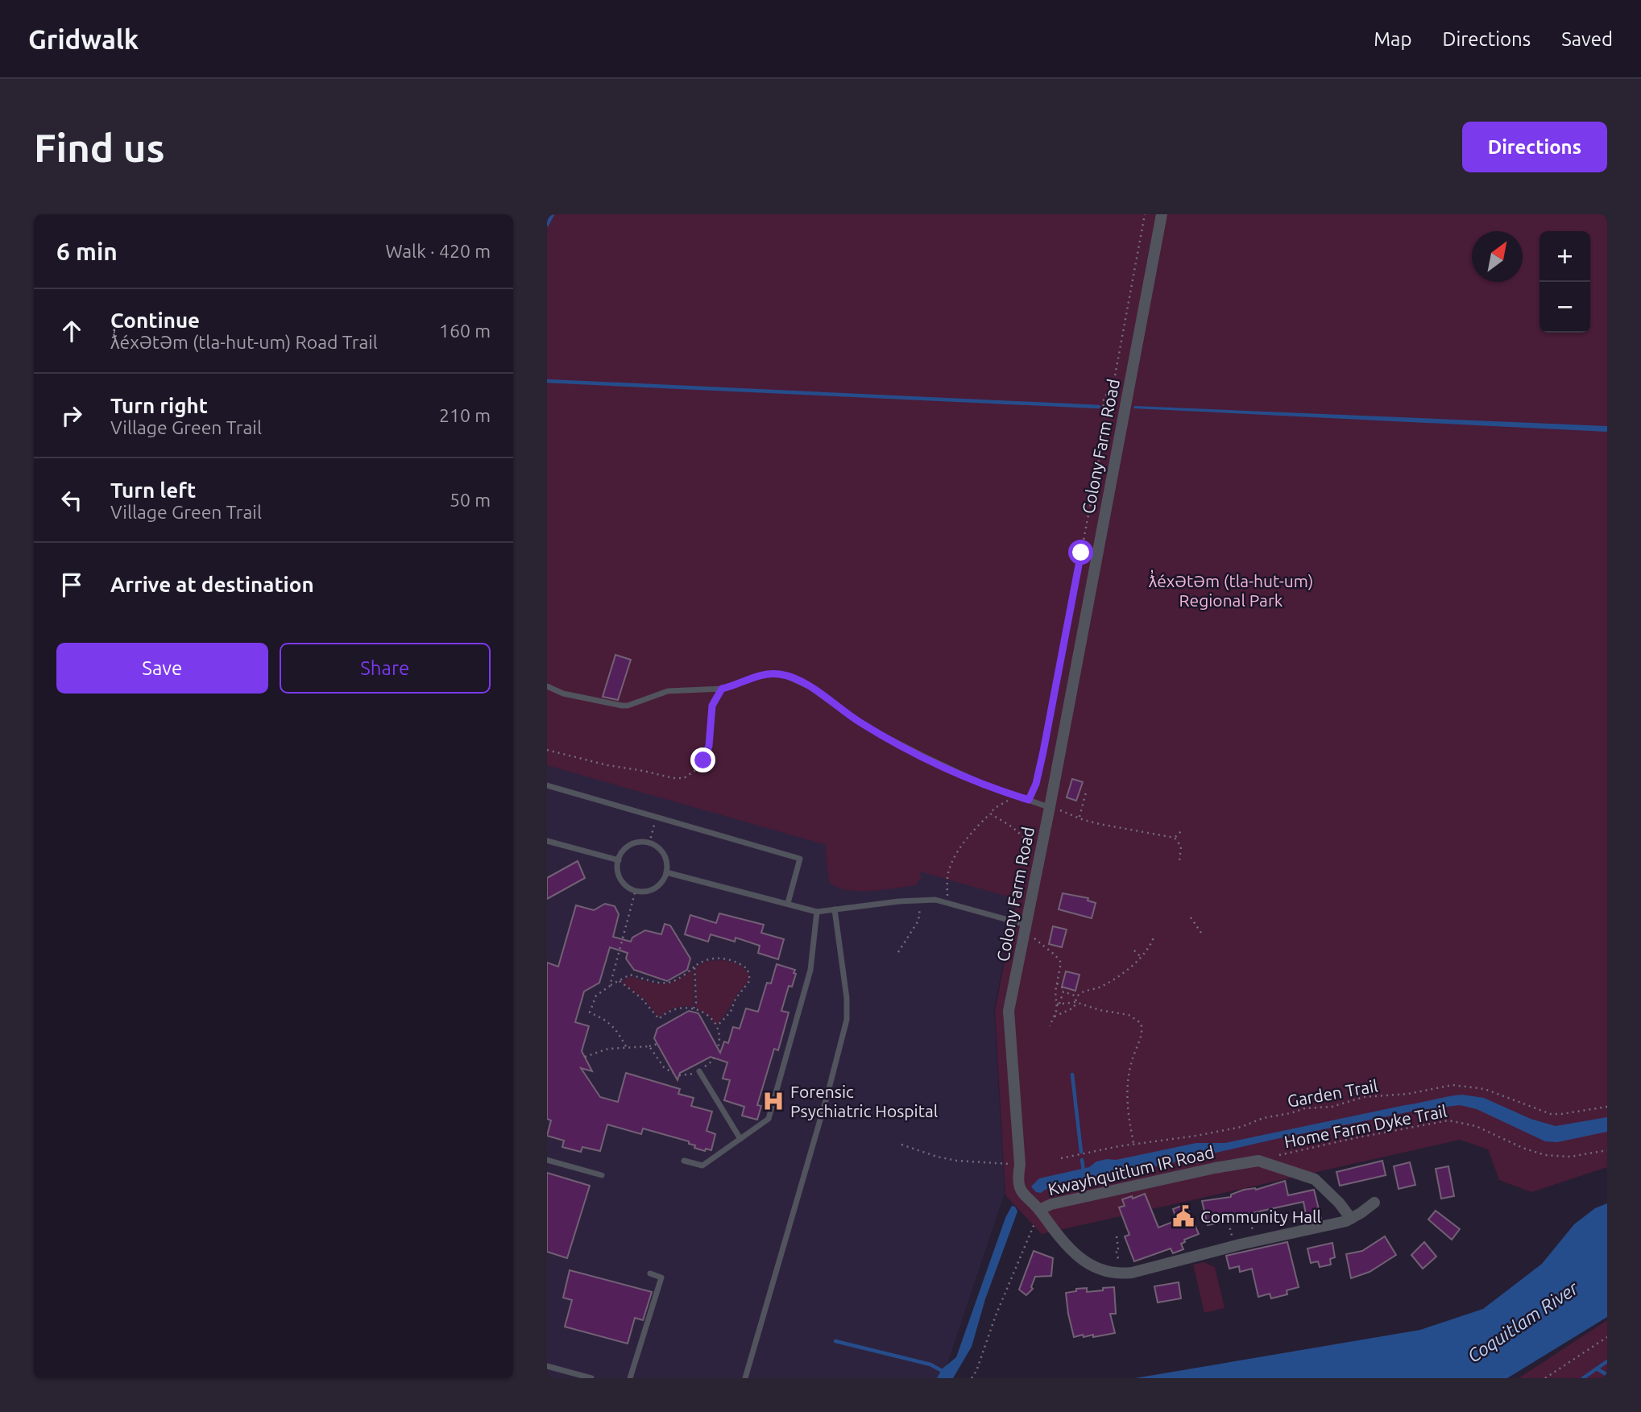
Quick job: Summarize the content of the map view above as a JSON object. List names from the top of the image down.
{
  "streets": {
    "street": ["Colony Farm Road", "Kwayhquitlum IR Road"],
    "path": ["Garden Trail", "Home Farm Dyke Trail"]
  },
  "crossings": [
    ["Colony Farm Road", "Kwayhquitlum IR Road"]
  ],
  "water": ["Coquitlam River"],
  "parks": ["ƛ̓éxətəm (tla-hut-um) Regional Park"],
  "places": {
    "hospital": ["Forensic Psychiatric Hospital"],
    "public building": ["Community Hall"]
  },
  "north": "top right",
  "page": {
    "header": "Gridwalk",
    "nav": ["Map", "Directions", "Saved"],
    "buttons": [
      "Directions",
      ["Save", "Share"]
    ],
    "title": "Find us",
    "heading": ["6 min", "Walk · 420 m"],
    "map_buttons": ["+", "−"],
    "list": [
      ["Continue", "ƛ̓éxətəm (tla-hut-um) Road Trail", "160 m"],
      ["Turn right", "Village Green Trail", "210 m"],
      ["Turn left", "Village Green Trail", "50 m"],
      "Arrive at destination"
    ]
  }
}
